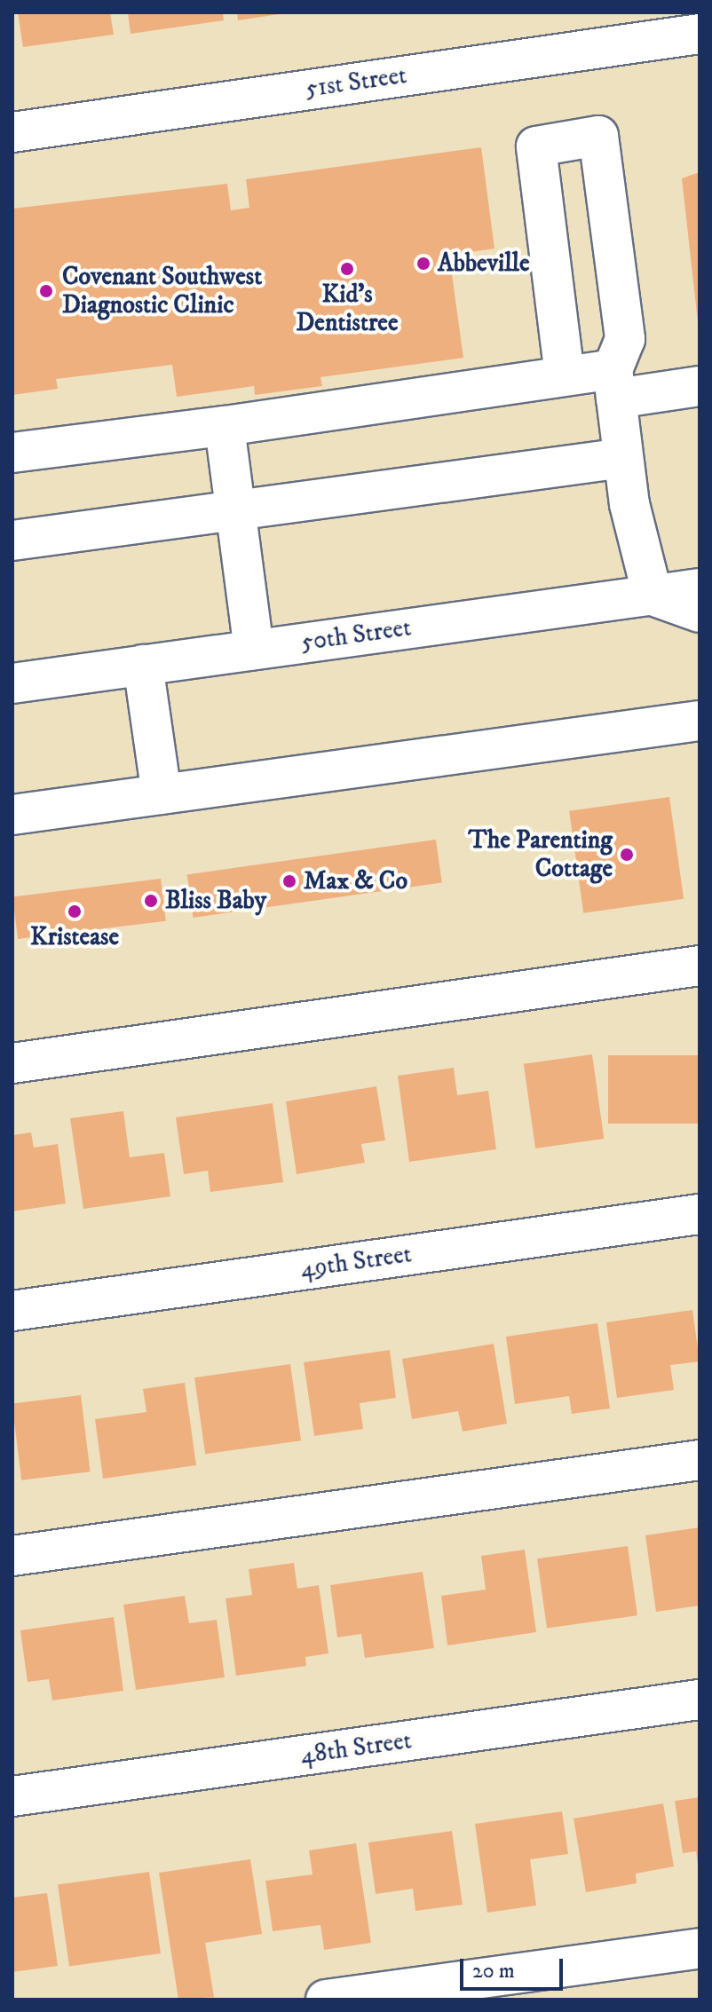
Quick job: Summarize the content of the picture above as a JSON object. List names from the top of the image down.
{
  "streets": {
    "street": [
      "51st Street",
      "50th Street",
      "49th Street",
      "48th Street"
    ]
  },
  "places": [
    "Abbeville",
    "Kid's Dentistree",
    "Covenant Southwest Diagnostic Clinic",
    "The Parenting Cottage",
    "Max & Co",
    "Bliss Baby",
    "Kristease"
  ],
  "scale_bar": "20 m"
}
